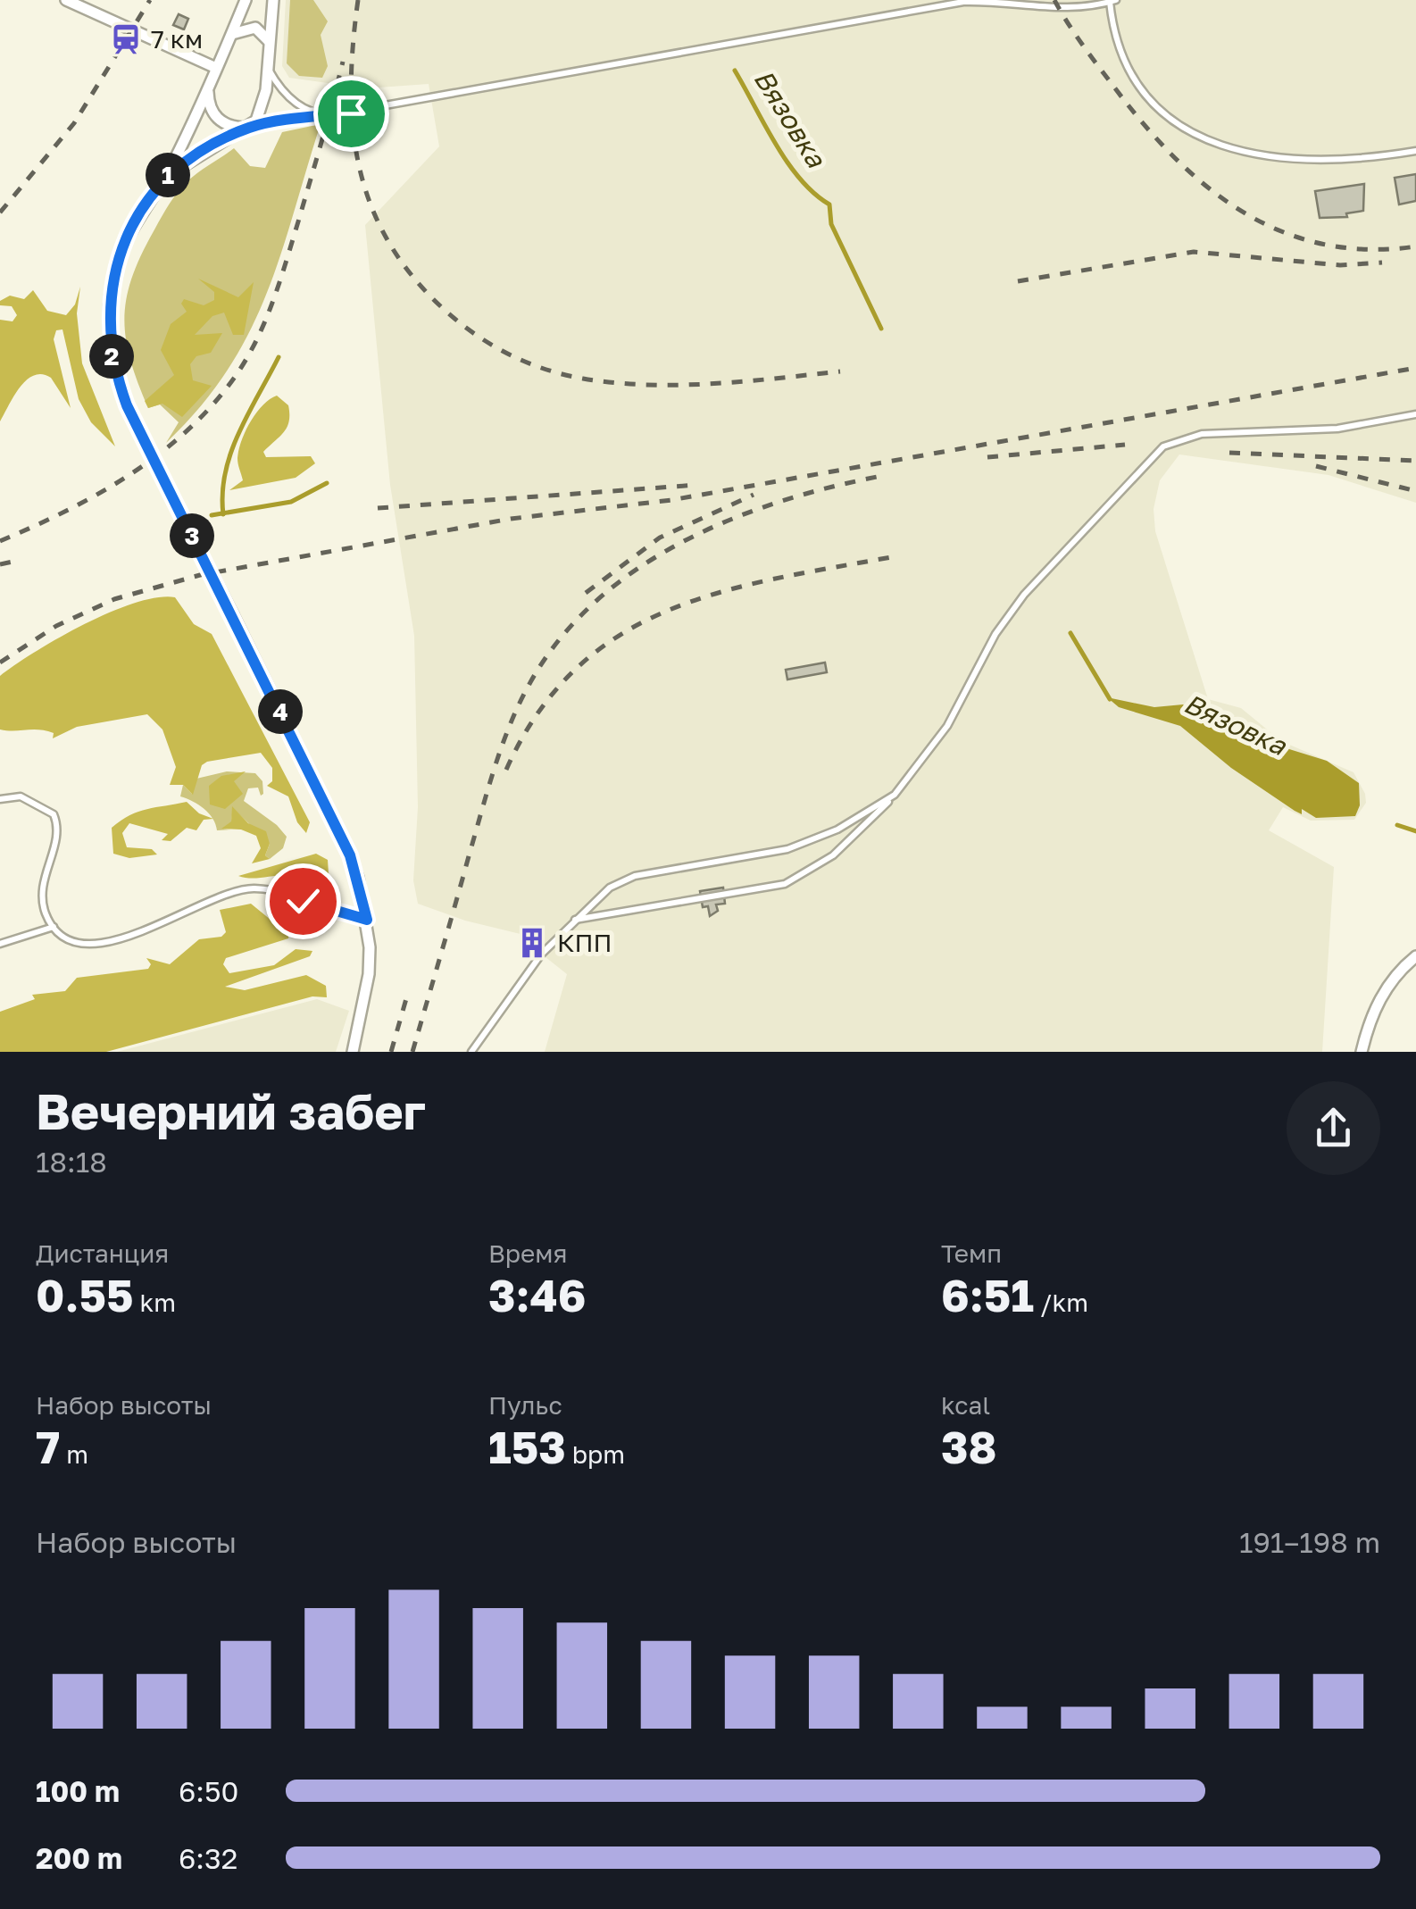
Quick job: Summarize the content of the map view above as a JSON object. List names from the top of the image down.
{
  "water": ["Вязовка"],
  "places": {
    "station": ["7 км"],
    "building": ["КПП"]
  },
  "page": {
    "pins": [
      "1",
      "2",
      "3",
      "4"
    ],
    "heading": ["Вечерний забег", "18:18"],
    "stats": [
      ["Дистанция", "0.55 km"],
      ["Время", "3:46"],
      ["Темп", "6:51 /km"],
      ["Набор высоты", "7 m"],
      ["Пульс", "153 bpm"],
      ["kcal", "38"]
    ],
    "chart": ["Набор высоты", "191–198 m"],
    "list": [
      {
        "name": "100 m",
        "note": "6:50"
      },
      {
        "name": "200 m",
        "note": "6:32"
      }
    ]
  }
}
